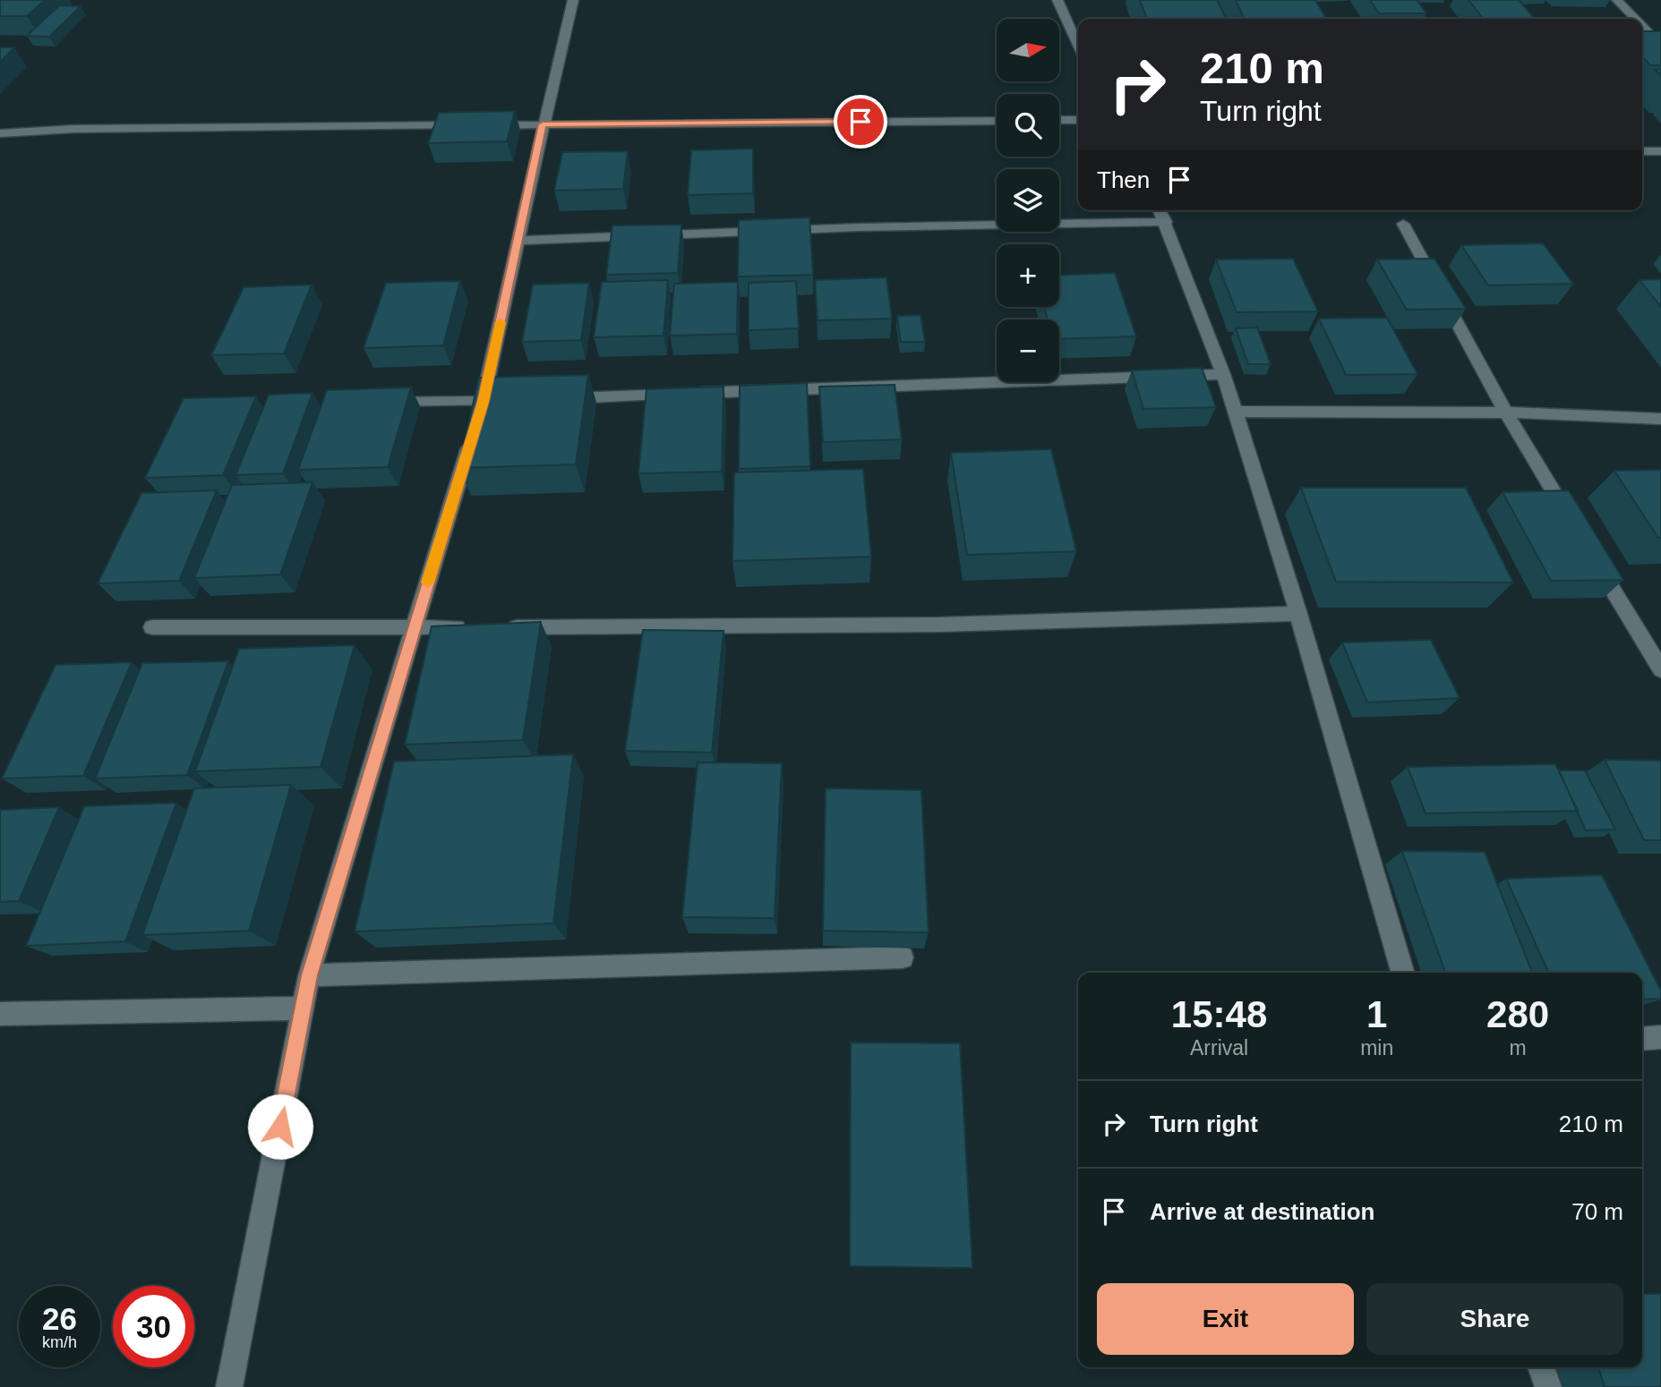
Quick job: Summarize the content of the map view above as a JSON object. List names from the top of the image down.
{
  "north": "right",
  "page": {
    "map_buttons": ["+", "−"],
    "turn": ["210 m", "Turn right"],
    "then": "Then",
    "eta": [
      "15:48",
      "Arrival",
      "1",
      "min",
      "280",
      "m"
    ],
    "list": [
      {
        "name": "Turn right",
        "value": "210 m"
      },
      {
        "name": "Arrive at destination",
        "value": "70 m"
      }
    ],
    "buttons": ["Exit", "Share"],
    "speed": "26 km/h",
    "limit": "30"
  }
}
